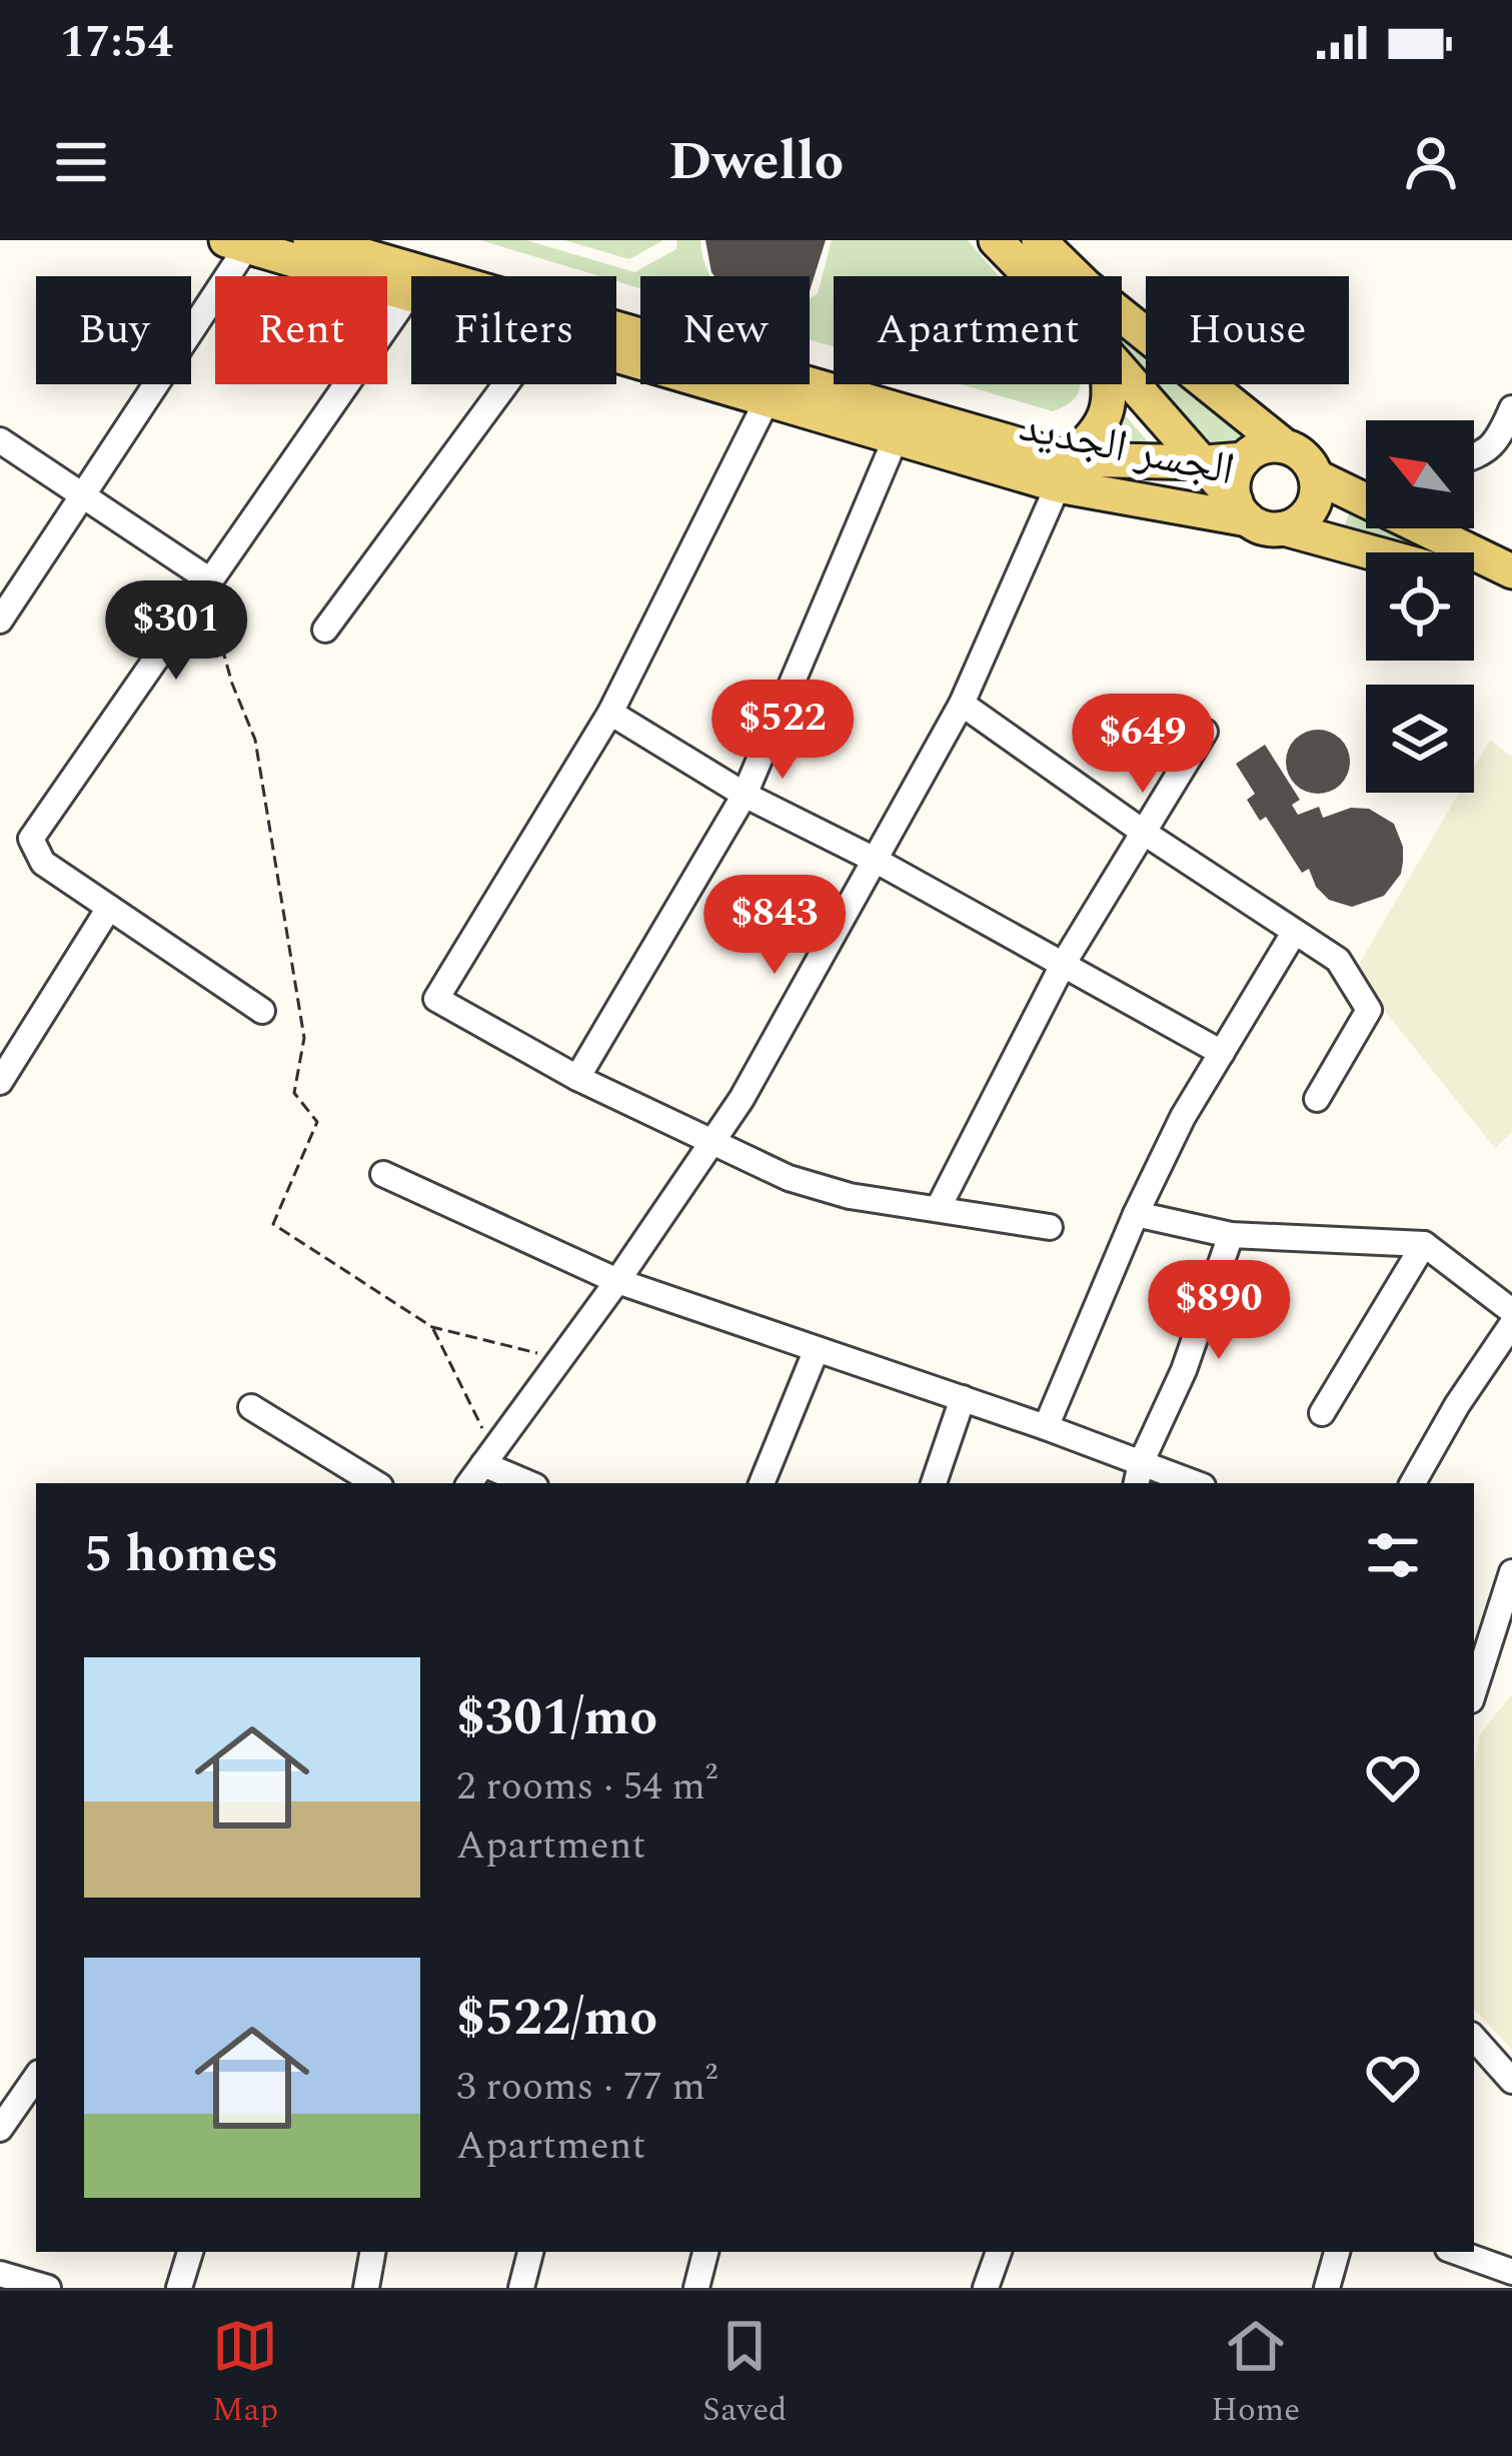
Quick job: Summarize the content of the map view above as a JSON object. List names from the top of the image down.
{
  "streets": {
    "main road": ["الجسر الجديد"]
  },
  "north": "top left",
  "page": {
    "status": "17:54",
    "header": "Dwello",
    "chip": [
      "Buy",
      "Rent",
      "Filters",
      "New",
      "Apartment",
      "House"
    ],
    "price": [
      "$301",
      "$522",
      "$649",
      "$843",
      "$890"
    ],
    "heading": "5 homes",
    "list": [
      {
        "name": "$301/mo",
        "note": "2 rooms · 54 m² · Apartment"
      },
      {
        "name": "$522/mo",
        "note": "3 rooms · 77 m² · Apartment"
      }
    ],
    "tabs": ["Map", "Saved", "Home"]
  }
}
